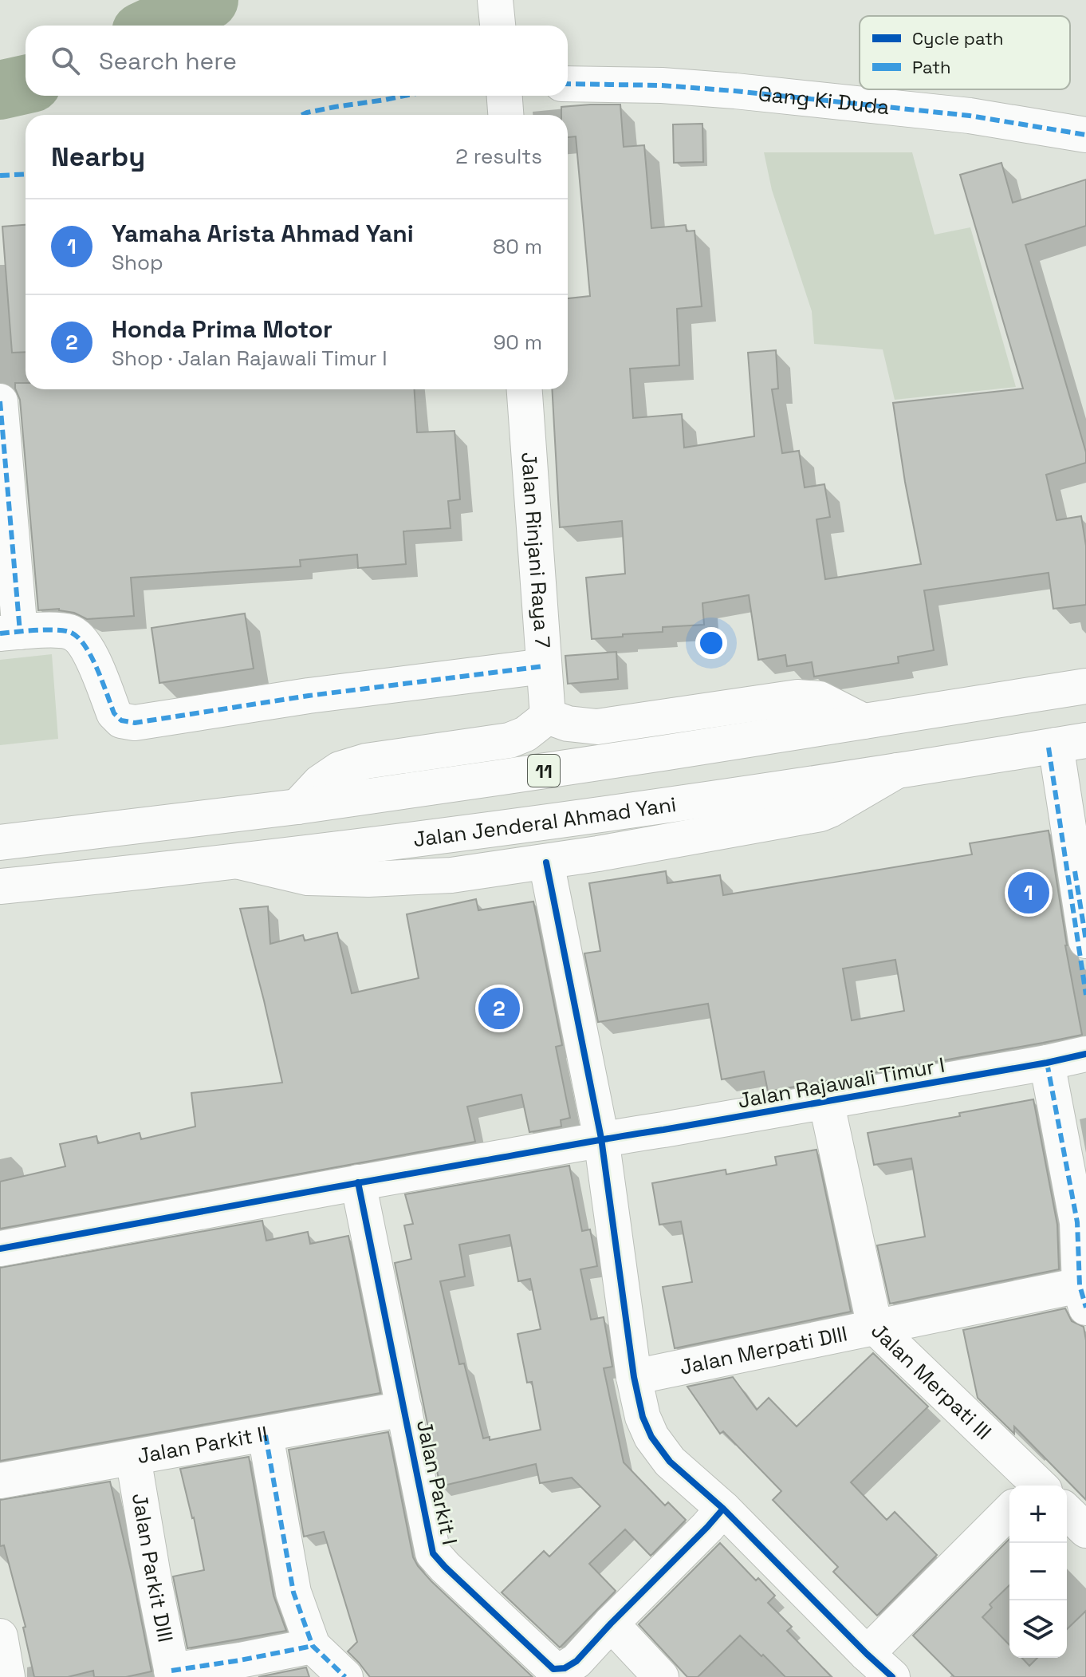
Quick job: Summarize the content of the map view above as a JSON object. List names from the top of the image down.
{
  "streets": {
    "main road": [
      "Gang Ki Duda",
      "Jalan Rinjani Raya 7",
      "11",
      "Jalan Jenderal Ahmad Yani",
      "Jalan Rajawali Timur I",
      "Jalan Merpati DIII",
      "Jalan Merpati III",
      "Jalan Parkit II",
      "Jalan Parkit I",
      "Jalan Parkit DIII"
    ]
  },
  "crossings": [
    ["Jalan Rajawali Timur I", "Jalan Merpati III"],
    ["Jalan Rajawali Timur I", "Jalan Parkit I"],
    ["Jalan Merpati DIII", "Jalan Merpati III"],
    ["Jalan Parkit II", "Jalan Parkit I"],
    ["Jalan Parkit II", "Jalan Parkit DIII"]
  ],
  "legend": ["Cycle path", "Path"],
  "page": {
    "search": "Search here",
    "heading": ["Nearby", "2 results"],
    "list": [
      {
        "mark": "1",
        "name": "Yamaha Arista Ahmad Yani",
        "note": "Shop",
        "value": "80 m"
      },
      {
        "mark": "2",
        "name": "Honda Prima Motor",
        "note": "Shop · Jalan Rajawali Timur I",
        "value": "90 m"
      }
    ],
    "pins": ["1", "2"],
    "map_buttons": ["+", "−"]
  }
}
